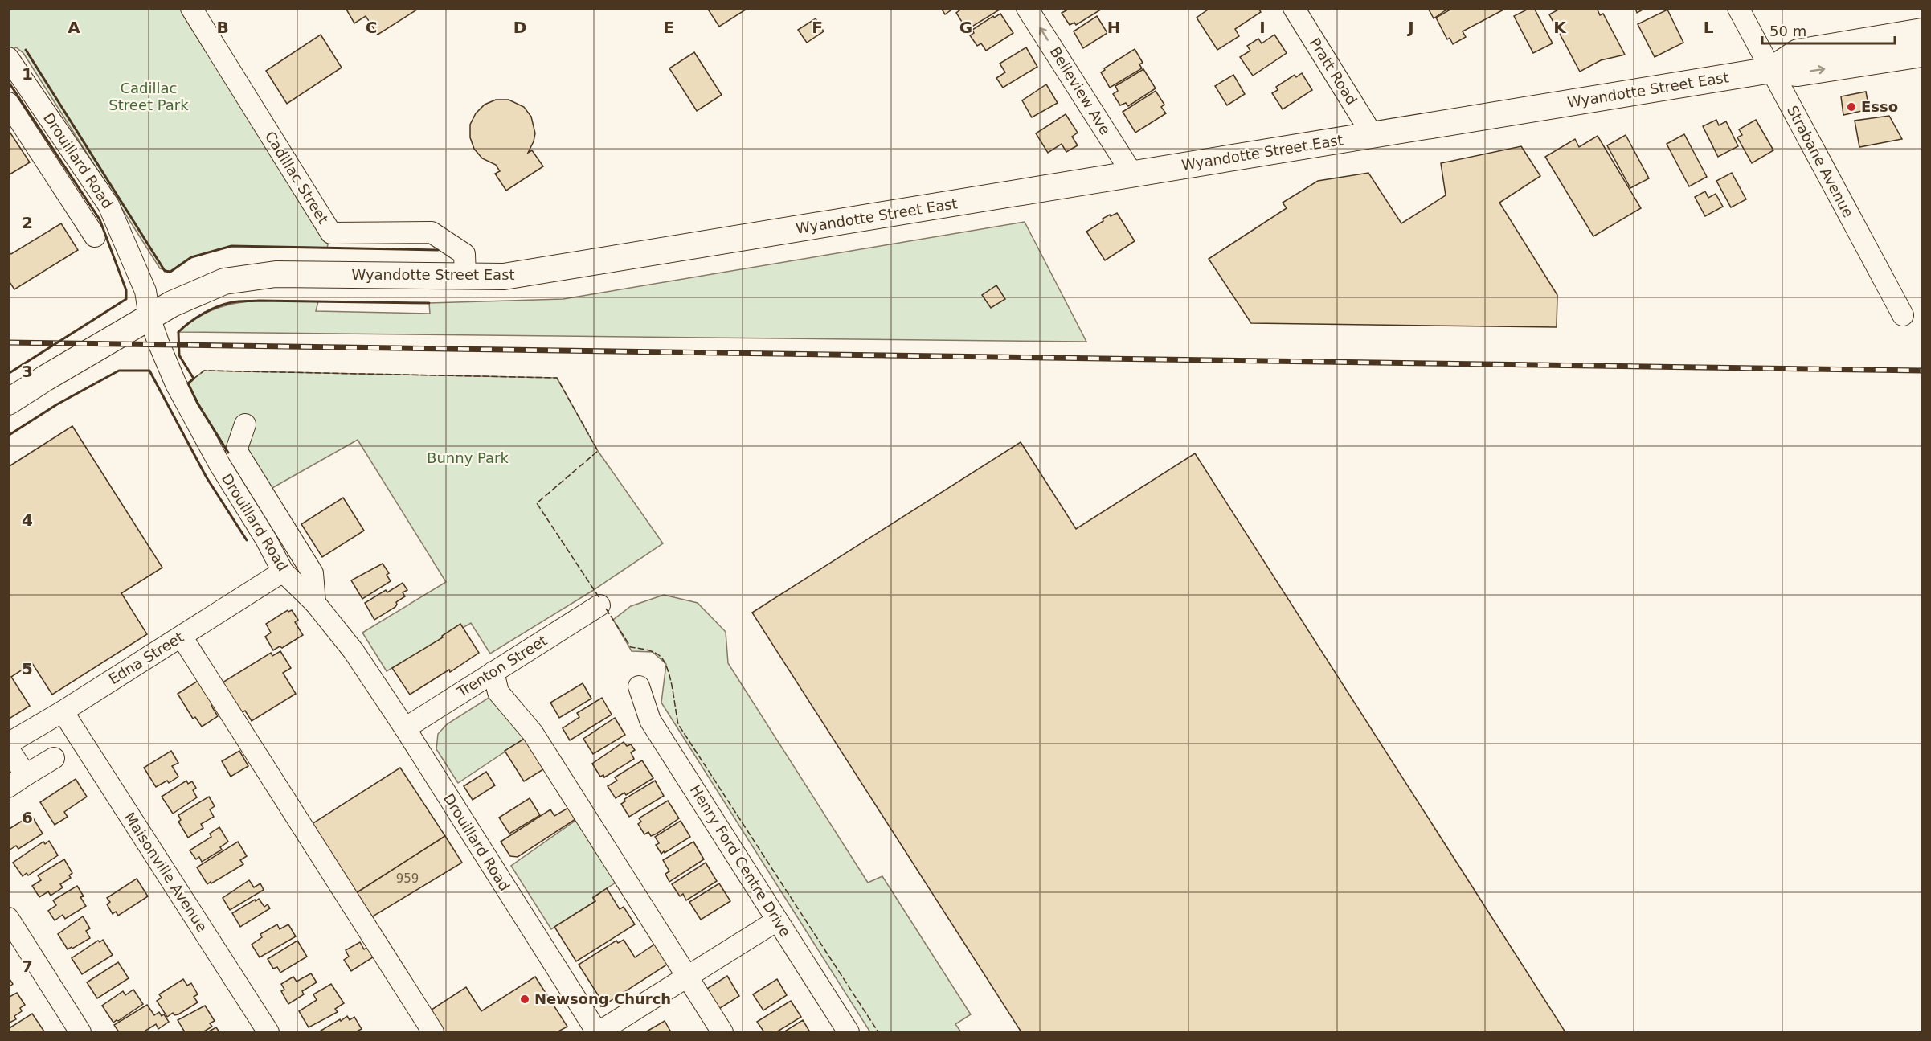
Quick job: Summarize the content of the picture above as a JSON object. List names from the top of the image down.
{
  "streets": {
    "main road": ["Wyandotte Street East"],
    "street": [
      "Pratt Road",
      "Belleview Ave",
      "Drouillard Road",
      "Strabane Avenue",
      "Cadillac Street",
      "Edna Street",
      "Trenton Street",
      "Henry Ford Centre Drive",
      "Maisonville Avenue"
    ]
  },
  "crossings": [
    ["Pratt Road", "Wyandotte Street East"],
    ["Wyandotte Street East", "Belleview Ave"],
    ["Wyandotte Street East", "Drouillard Road"],
    ["Wyandotte Street East", "Strabane Avenue"],
    ["Wyandotte Street East", "Cadillac Street"],
    ["Drouillard Road", "Edna Street"],
    ["Drouillard Road", "Trenton Street"],
    ["Edna Street", "Maisonville Avenue"]
  ],
  "one_way": ["Belleview Ave"],
  "parks": ["Cadillac Street Park", "Bunny Park"],
  "places": ["Esso", "Newsong Church"],
  "house_numbers": ["959"],
  "scale_bar": "50 m",
  "grid": {
    "columns": [
      "A",
      "B",
      "C",
      "D",
      "E",
      "F",
      "G",
      "H",
      "I",
      "J",
      "K",
      "L"
    ],
    "rows": [
      "1",
      "2",
      "3",
      "4",
      "5",
      "6",
      "7"
    ]
  }
}
